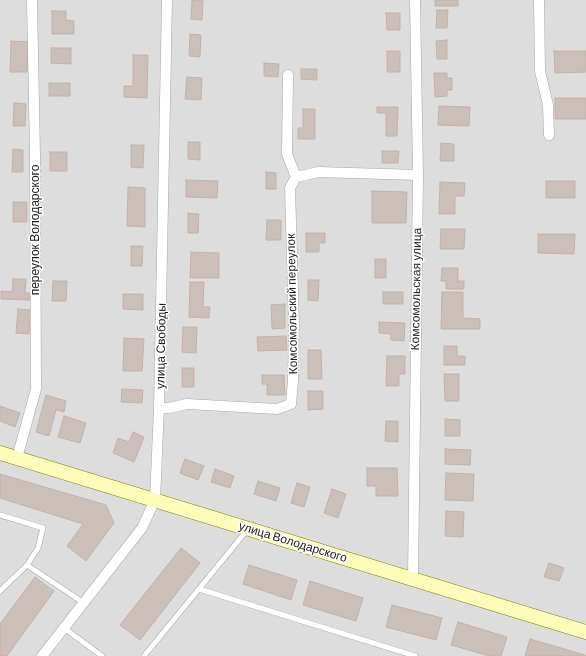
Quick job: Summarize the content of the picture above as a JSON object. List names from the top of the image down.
{
  "streets": {
    "main road": ["улица Володарского"],
    "street": [
      "переулок Володарского",
      "Комсомольская улица",
      "Комсомольский переулок",
      "улица Свободы"
    ]
  },
  "crossings": [
    ["переулок Володарского", "улица Володарского"],
    ["Комсомольская улица", "улица Володарского"],
    ["Комсомольский переулок", "улица Свободы"],
    ["улица Свободы", "улица Володарского"]
  ]
}
